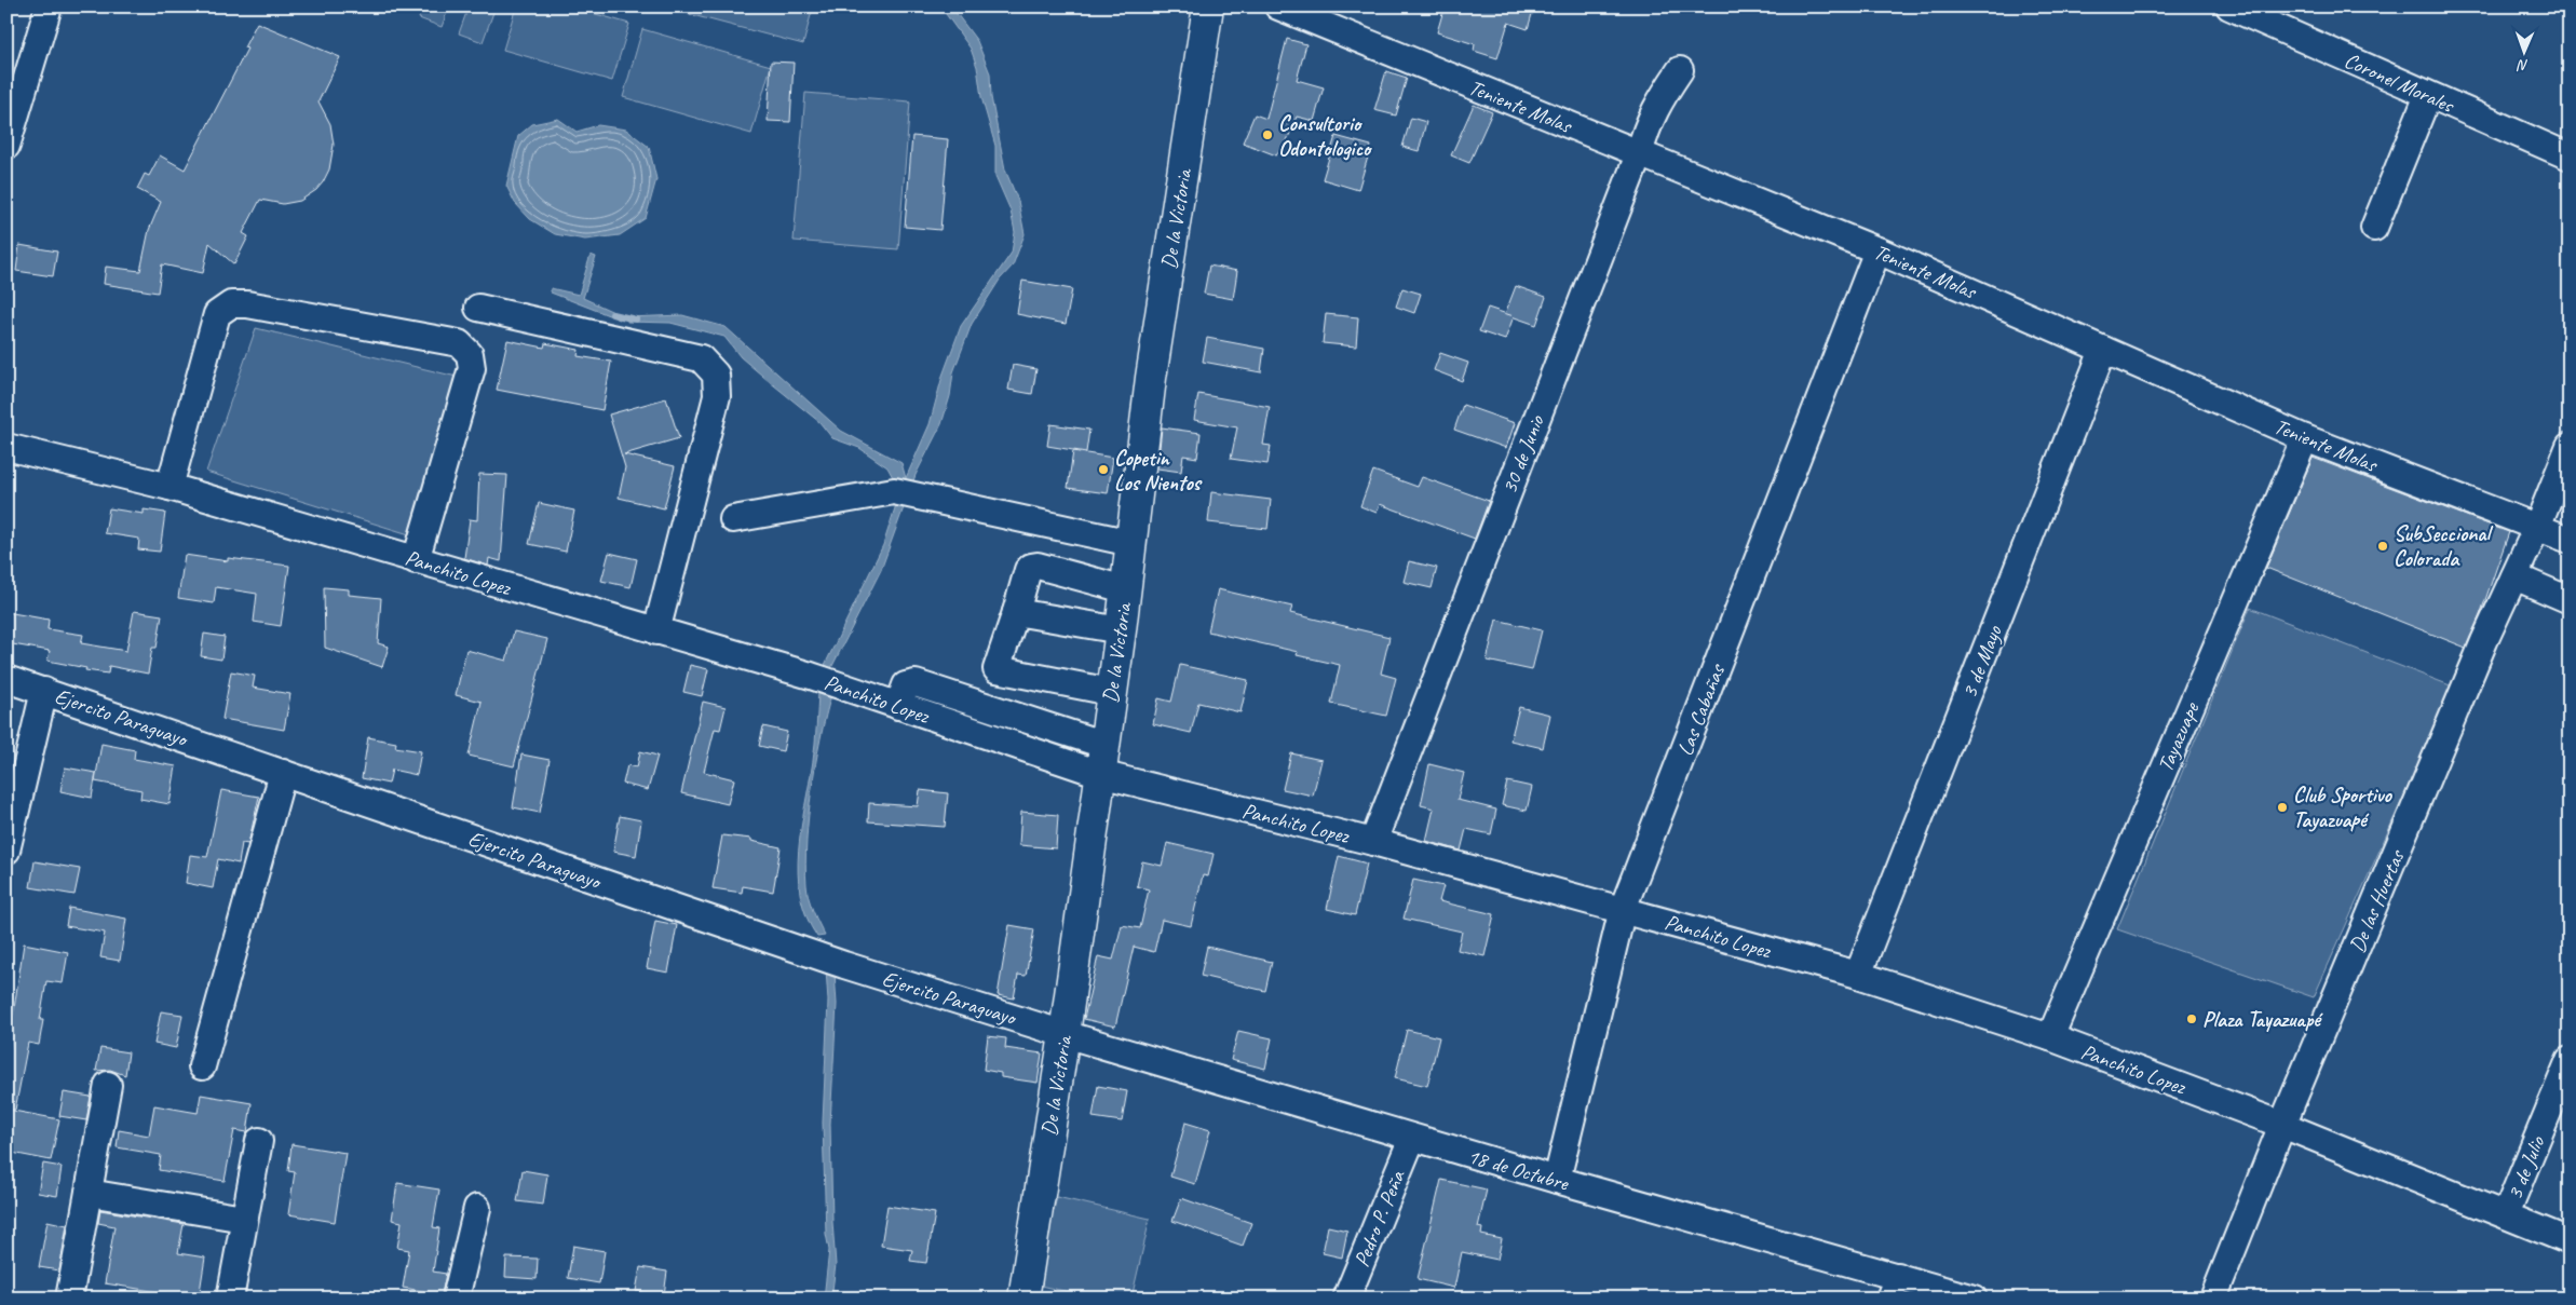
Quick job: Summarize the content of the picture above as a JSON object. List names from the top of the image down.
{
  "streets": {
    "main road": ["De la Victoria"],
    "street": [
      "Coronel Morales",
      "Teniente Molas",
      "30 de Junio",
      "Panchito Lopez",
      "3 de Mayo",
      "Las Cabañas",
      "Ejercito Paraguayo",
      "Tayazuape",
      "De las Huertas",
      "3 de Julio",
      "18 de Octubre",
      "Pedro P. Peña"
    ]
  },
  "crossings": [
    ["Teniente Molas", "30 de Junio"],
    ["Teniente Molas", "3 de Mayo"],
    ["Teniente Molas", "Las Cabañas"],
    ["Teniente Molas", "Tayazuape"],
    ["Teniente Molas", "De las Huertas"],
    ["De la Victoria", "Panchito Lopez"],
    ["De la Victoria", "Ejercito Paraguayo"],
    ["De la Victoria", "18 de Octubre"],
    ["30 de Junio", "Panchito Lopez"],
    ["Panchito Lopez", "3 de Mayo"],
    ["Panchito Lopez", "Las Cabañas"],
    ["Panchito Lopez", "Tayazuape"],
    ["Panchito Lopez", "De las Huertas"],
    ["Panchito Lopez", "3 de Julio"],
    ["Las Cabañas", "18 de Octubre"],
    ["Ejercito Paraguayo", "18 de Octubre"],
    ["18 de Octubre", "Pedro P. Peña"]
  ],
  "places": [
    "Consultorio Odontologico",
    "Copetin Los Nientos",
    "SubSeccional Colorada",
    "Club Sportivo Tayazuapé",
    "Plaza Tayazuapé"
  ],
  "north": "bottom"
}
